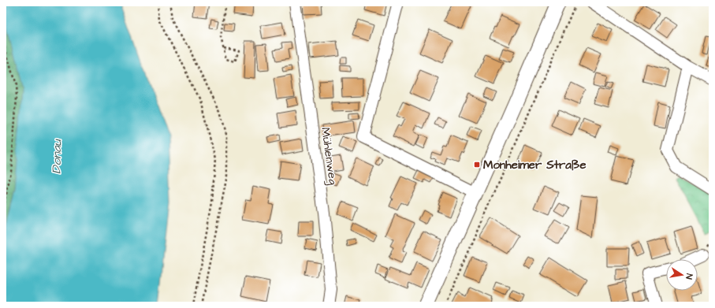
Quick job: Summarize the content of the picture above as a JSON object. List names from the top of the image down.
{
  "streets": {
    "street": ["Mühlenweg"]
  },
  "water": ["Donau"],
  "places": {
    "transit": ["Monheimer Straße"]
  },
  "north": "right"
}
